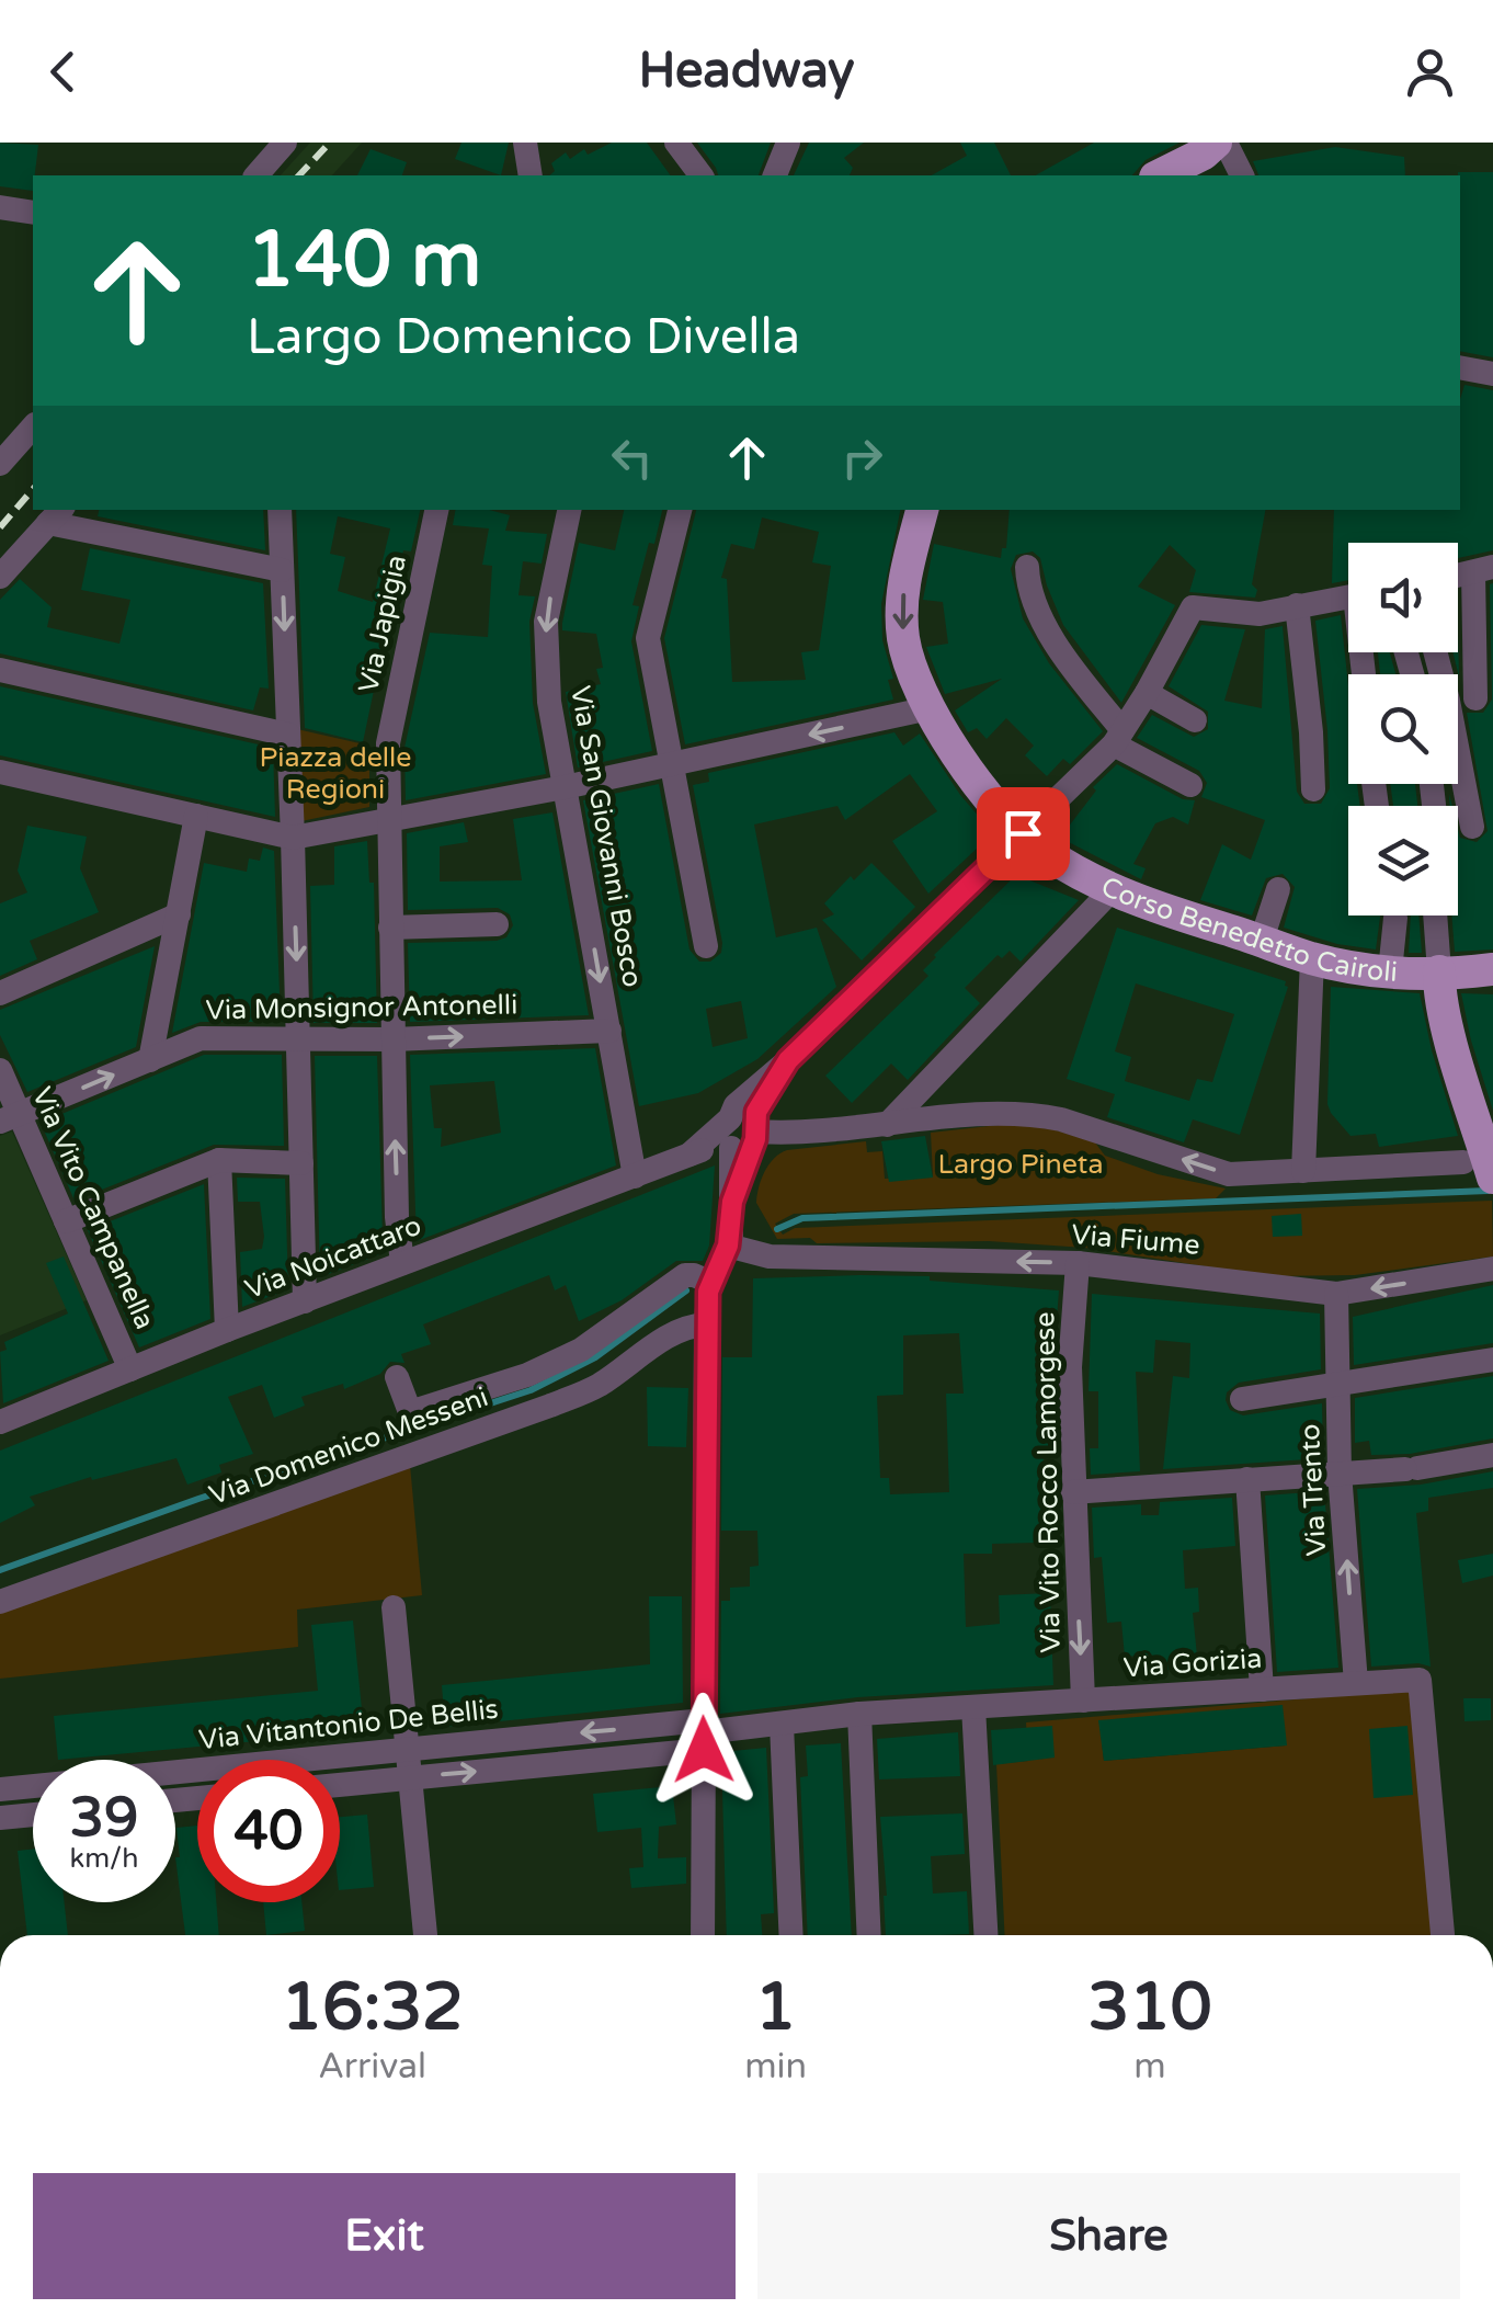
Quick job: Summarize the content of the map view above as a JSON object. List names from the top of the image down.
{
  "streets": {
    "main road": ["Corso Benedetto Cairoli"],
    "street": [
      "Via Japigia",
      "Via San Giovanni Bosco",
      "Via Monsignor Antonelli",
      "Via Vito Campanella",
      "Via Fiume",
      "Via Noicattaro",
      "Via Domenico Messeni",
      "Via Vito Rocco Lamorgese",
      "Via Trento",
      "Via Gorizia",
      "Via Vitantonio De Bellis"
    ]
  },
  "crossings": [
    ["Via Japigia", "Via Monsignor Antonelli"],
    ["Via Japigia", "Via Noicattaro"],
    ["Via San Giovanni Bosco", "Via Monsignor Antonelli"],
    ["Via San Giovanni Bosco", "Via Noicattaro"],
    ["Via Monsignor Antonelli", "Via Vito Campanella"],
    ["Via Vito Campanella", "Via Noicattaro"],
    ["Via Fiume", "Via Vito Rocco Lamorgese"],
    ["Via Fiume", "Via Trento"],
    ["Via Vito Rocco Lamorgese", "Via Gorizia"],
    ["Via Trento", "Via Gorizia"],
    ["Via Gorizia", "Via Vitantonio De Bellis"]
  ],
  "parks": ["Piazza delle Regioni", "Largo Pineta"],
  "page": {
    "header": "Headway",
    "turn": ["140 m", "Largo Domenico Divella"],
    "speed": "39 km/h",
    "limit": "40",
    "eta": [
      "16:32",
      "Arrival",
      "1",
      "min",
      "310",
      "m"
    ],
    "buttons": ["Exit", "Share"]
  }
}
